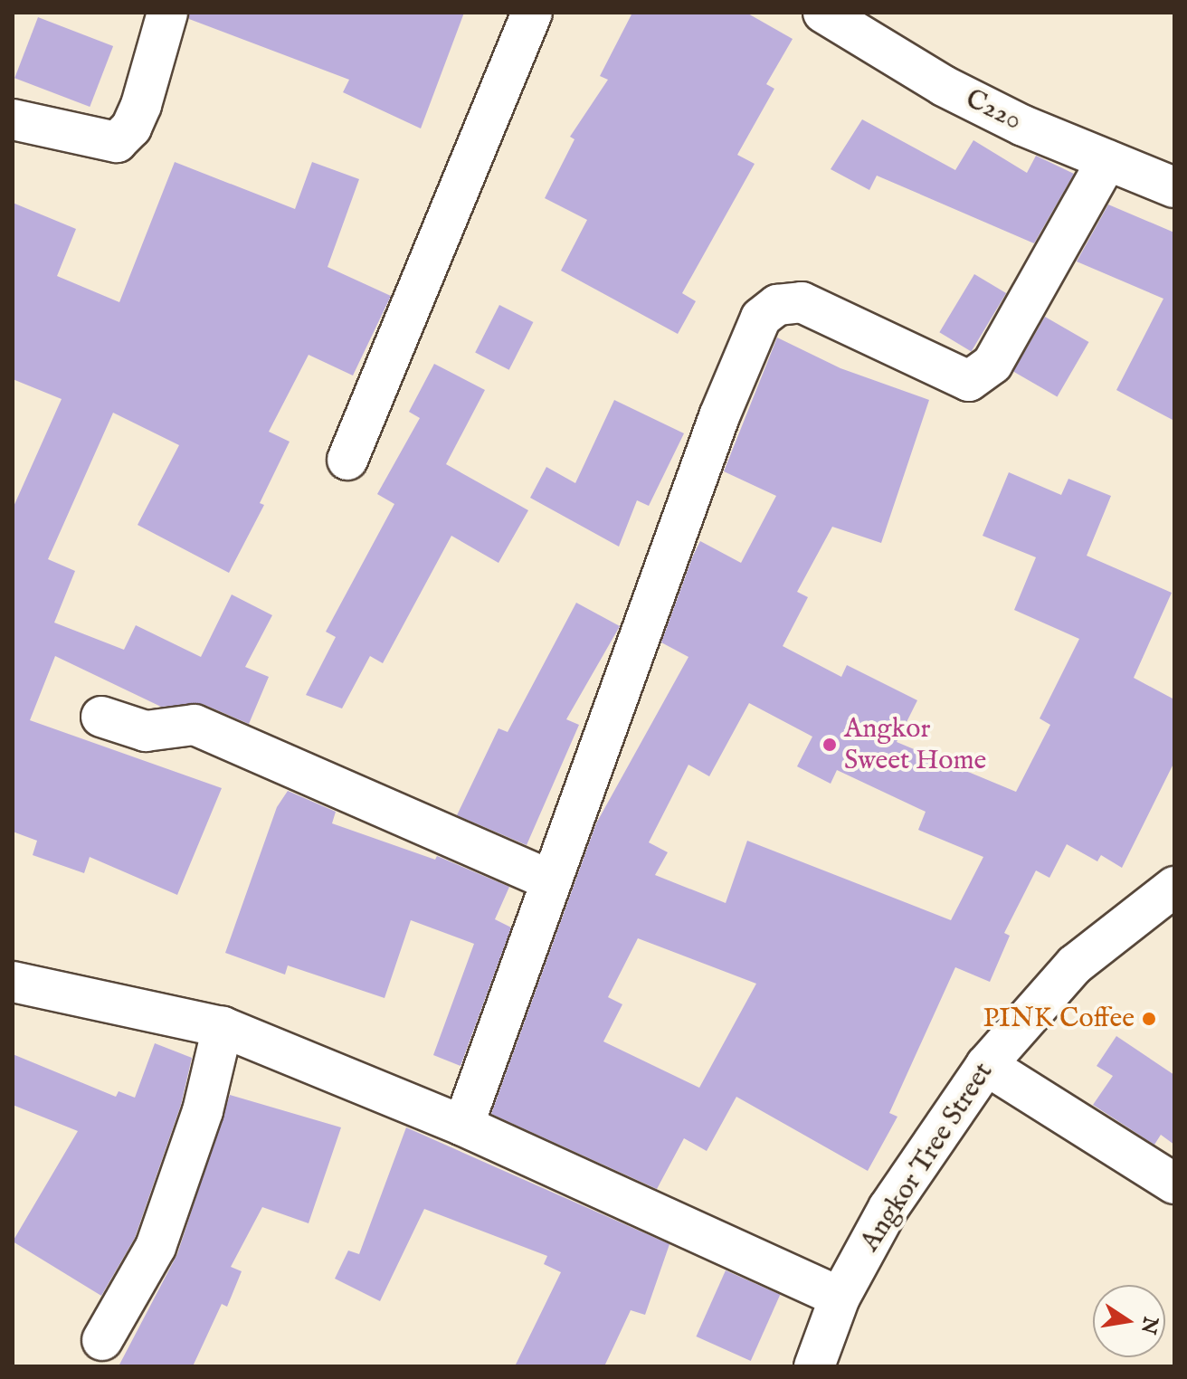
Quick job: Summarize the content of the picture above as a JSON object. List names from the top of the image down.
{
  "streets": {
    "street": ["C220", "Angkor Tree Street"]
  },
  "places": ["Angkor Sweet Home", "PINK Coffee"],
  "north": "right"
}
